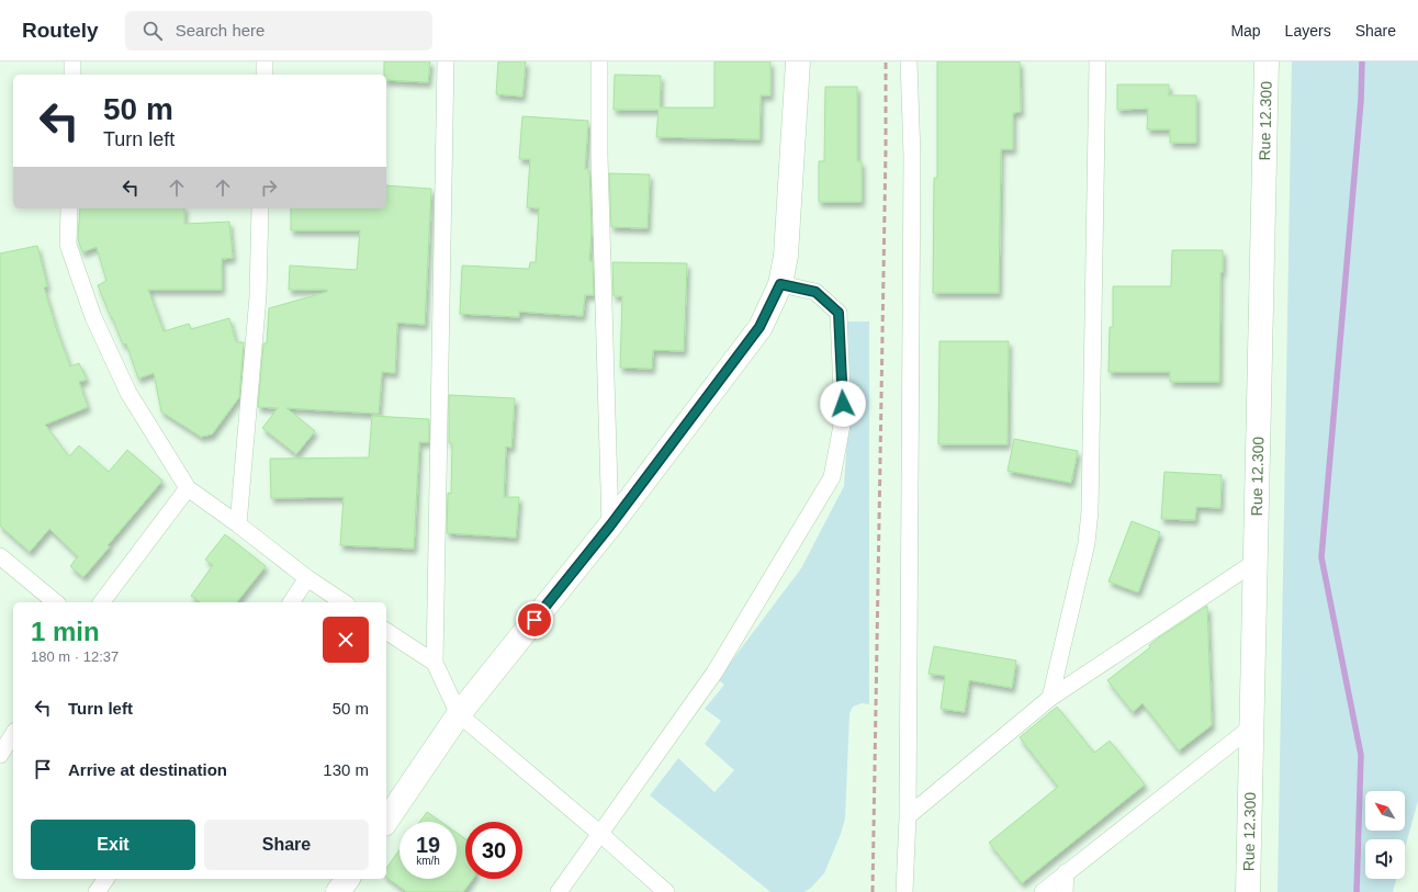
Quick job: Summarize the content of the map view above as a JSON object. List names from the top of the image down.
{
  "streets": {
    "main road": ["Rue 12.300"]
  },
  "north": "top left",
  "page": {
    "header": "Routely",
    "search": "Search here",
    "nav": ["Map", "Layers", "Share"],
    "turn": ["50 m", "Turn left"],
    "heading": ["1 min", "180 m · 12:37"],
    "list": [
      {
        "name": "Turn left",
        "value": "50 m"
      },
      {
        "name": "Arrive at destination",
        "value": "130 m"
      }
    ],
    "buttons": ["Exit", "Share"],
    "speed": "19 km/h",
    "limit": "30"
  }
}
